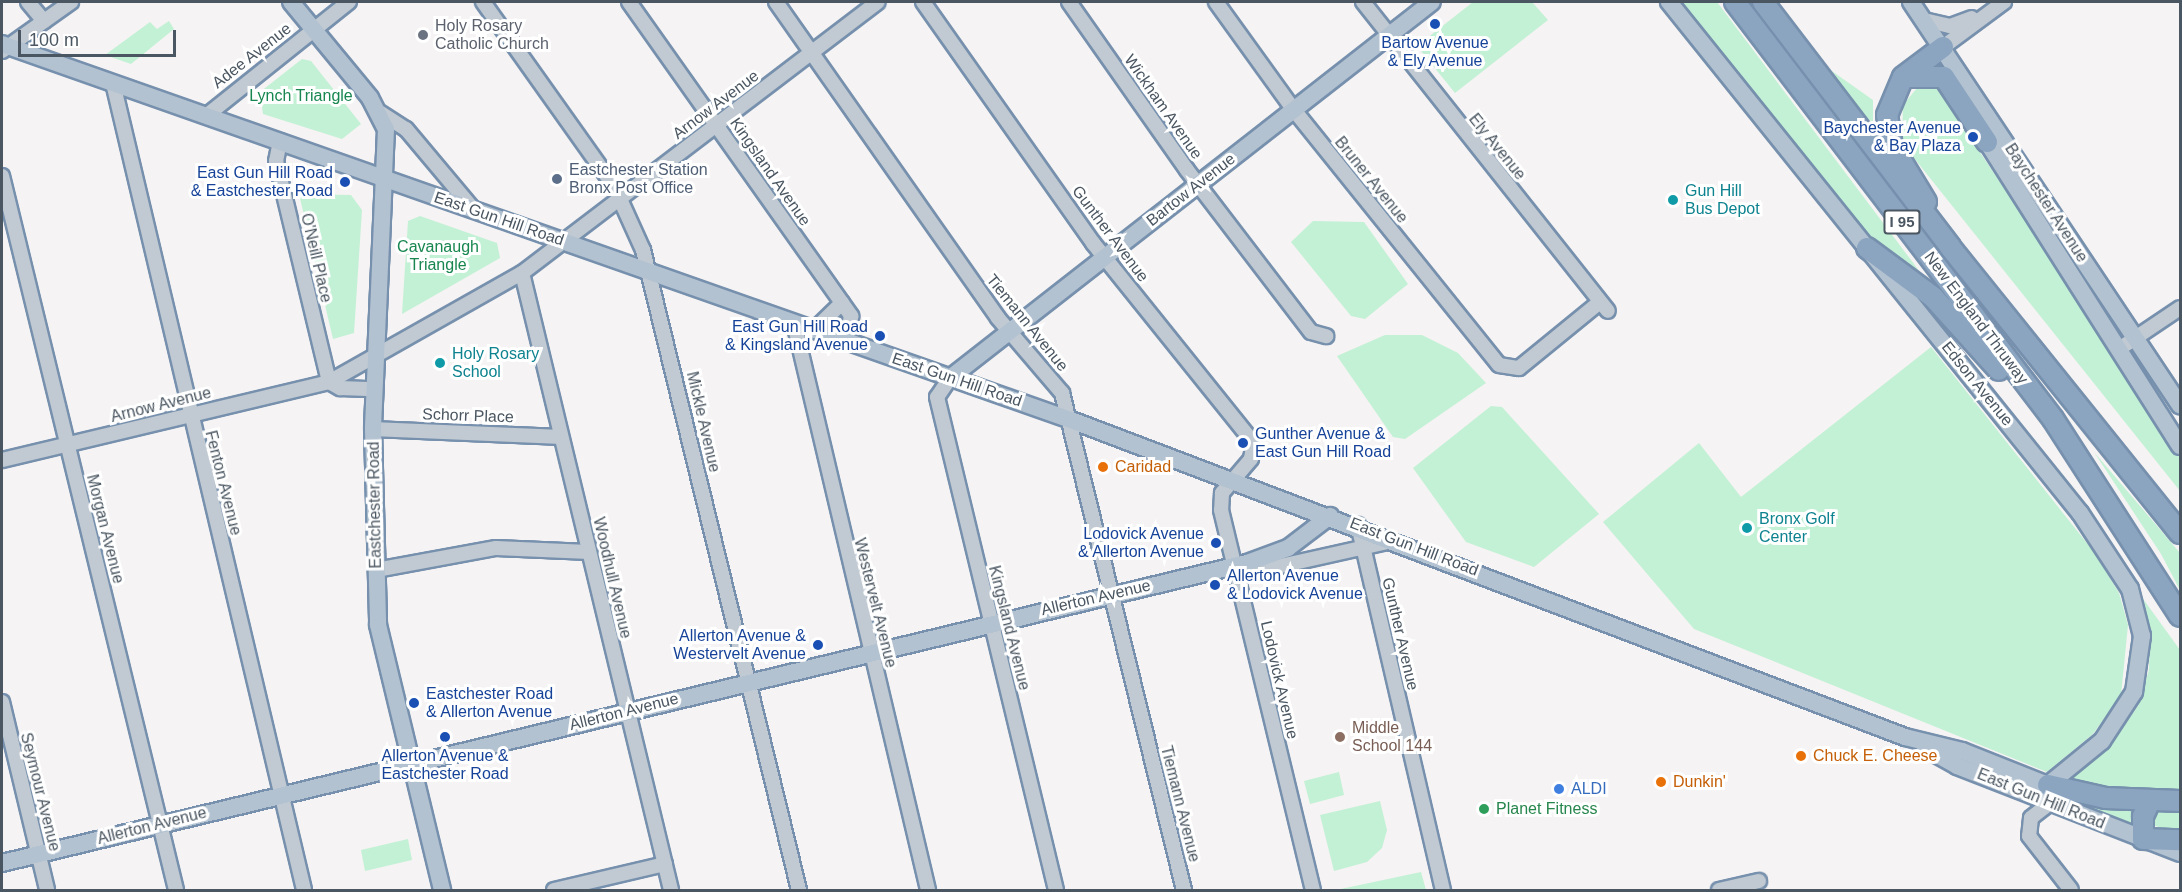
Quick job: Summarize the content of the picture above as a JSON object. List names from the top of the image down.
{
  "streets": {
    "highway": ["I 95", "New England Thruway"],
    "main road": [
      "Bartow Avenue",
      "Baychester Avenue",
      "East Gun Hill Road",
      "Edson Avenue",
      "Eastchester Road",
      "Allerton Avenue"
    ],
    "street": [
      "Adee Avenue",
      "Arnow Avenue",
      "Wickham Avenue",
      "Ely Avenue",
      "Kingsland Avenue",
      "Bruner Avenue",
      "Gunther Avenue",
      "O'Neill Place",
      "Tiemann Avenue",
      "Schorr Place",
      "Mickle Avenue",
      "Fenton Avenue",
      "Morgan Avenue",
      "Woodhull Avenue",
      "Westervelt Avenue",
      "Lodovick Avenue",
      "Seymour Avenue"
    ]
  },
  "crossings": [
    ["Adee Avenue", "East Gun Hill Road"],
    ["Adee Avenue", "Eastchester Road"],
    ["Arnow Avenue", "Kingsland Avenue"],
    ["Arnow Avenue", "East Gun Hill Road"],
    ["Arnow Avenue", "O'Neill Place"],
    ["Arnow Avenue", "Tiemann Avenue"],
    ["Arnow Avenue", "Mickle Avenue"],
    ["Arnow Avenue", "Fenton Avenue"],
    ["Arnow Avenue", "Eastchester Road"],
    ["Arnow Avenue", "Morgan Avenue"],
    ["Arnow Avenue", "Woodhull Avenue"],
    ["Wickham Avenue", "Bartow Avenue"],
    ["Ely Avenue", "Bruner Avenue"],
    ["Ely Avenue", "Bartow Avenue"],
    ["Kingsland Avenue", "Bartow Avenue"],
    ["Kingsland Avenue", "East Gun Hill Road"],
    ["Kingsland Avenue", "Allerton Avenue"],
    ["Bruner Avenue", "Bartow Avenue"],
    ["Bartow Avenue", "East Gun Hill Road"],
    ["Bartow Avenue", "Gunther Avenue"],
    ["Bartow Avenue", "Tiemann Avenue"],
    ["East Gun Hill Road", "Gunther Avenue"],
    ["East Gun Hill Road", "O'Neill Place"],
    ["East Gun Hill Road", "Tiemann Avenue"],
    ["East Gun Hill Road", "Edson Avenue"],
    ["East Gun Hill Road", "Mickle Avenue"],
    ["East Gun Hill Road", "Fenton Avenue"],
    ["East Gun Hill Road", "Eastchester Road"],
    ["East Gun Hill Road", "Allerton Avenue"],
    ["East Gun Hill Road", "Westervelt Avenue"],
    ["East Gun Hill Road", "Lodovick Avenue"],
    ["Gunther Avenue", "Allerton Avenue"],
    ["Gunther Avenue", "Lodovick Avenue"],
    ["Tiemann Avenue", "Allerton Avenue"],
    ["Schorr Place", "Eastchester Road"],
    ["Schorr Place", "Woodhull Avenue"],
    ["Mickle Avenue", "Allerton Avenue"],
    ["Fenton Avenue", "Allerton Avenue"],
    ["Eastchester Road", "Allerton Avenue"],
    ["Morgan Avenue", "Allerton Avenue"],
    ["Woodhull Avenue", "Allerton Avenue"],
    ["Allerton Avenue", "Westervelt Avenue"],
    ["Allerton Avenue", "Lodovick Avenue"],
    ["Allerton Avenue", "Seymour Avenue"]
  ],
  "parks": ["Lynch Triangle", "Cavanaugh Triangle"],
  "places": [
    "Bartow Avenue & Ely Avenue",
    "Holy Rosary Catholic Church",
    "Baychester Avenue & Bay Plaza",
    "Eastchester Station Bronx Post Office",
    "East Gun Hill Road & Eastchester Road",
    "Gun Hill Bus Depot",
    "East Gun Hill Road & Kingsland Avenue",
    "Holy Rosary School",
    "Gunther Avenue & East Gun Hill Road",
    "Caridad",
    "Bronx Golf Center",
    "Lodovick Avenue & Allerton Avenue",
    "Allerton Avenue & Lodovick Avenue",
    "Allerton Avenue & Westervelt Avenue",
    "Eastchester Road & Allerton Avenue",
    "Allerton Avenue & Eastchester Road",
    "Middle School 144",
    "Chuck E. Cheese",
    "Dunkin'",
    "ALDI",
    "Planet Fitness"
  ],
  "scale_bar": "100 m"
}
